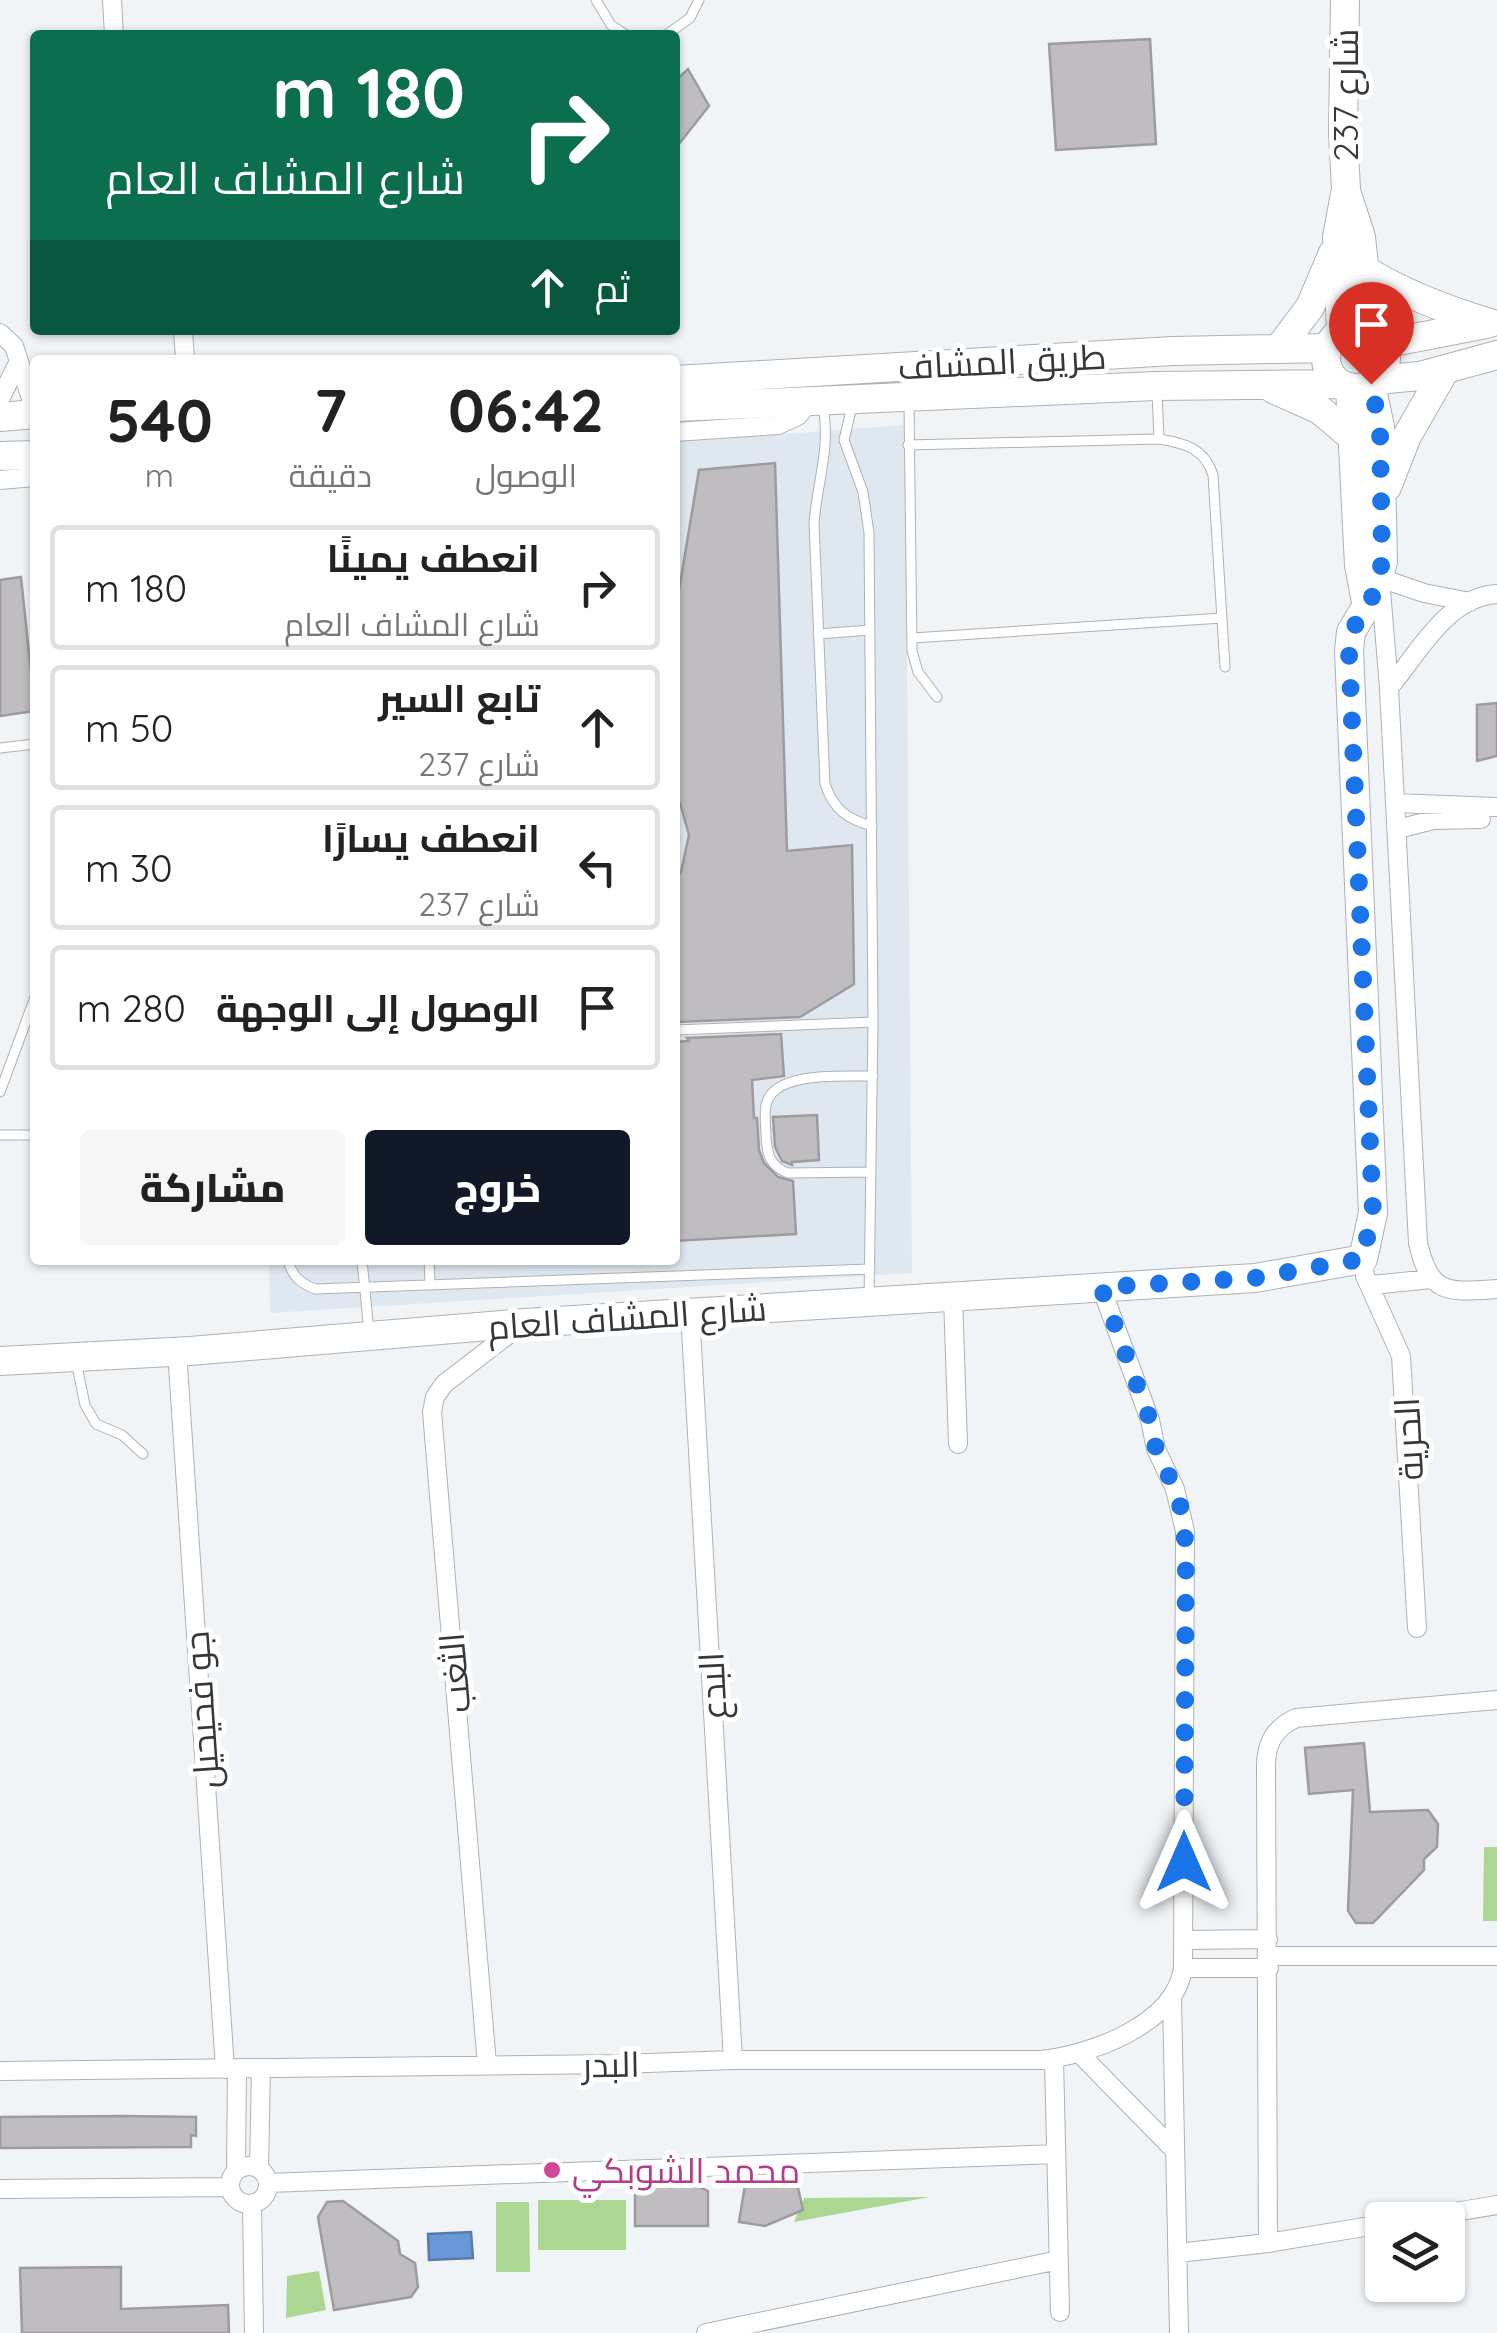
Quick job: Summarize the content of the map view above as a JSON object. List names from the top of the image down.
{
  "streets": {
    "street": [
      "شارع 237",
      "طريق المشاف",
      "شارع المشاف العام",
      "الحرية",
      "الثغب",
      "البدع",
      "جو فحيحيل",
      "البدر"
    ]
  },
  "crossings": [
    ["شارع 237", "طريق المشاف"],
    ["شارع المشاف العام", "الحرية"],
    ["شارع المشاف العام", "الثغب"],
    ["شارع المشاف العام", "البدع"],
    ["شارع المشاف العام", "جو فحيحيل"],
    ["الثغب", "البدر"],
    ["البدع", "البدر"],
    ["جو فحيحيل", "البدر"]
  ],
  "places": ["محمد الشوبكي"],
  "page": {
    "turn": ["180 m", "شارع المشاف العام"],
    "then": "ثم",
    "eta": [
      "06:42",
      "الوصول",
      "7",
      "دقيقة",
      "540",
      "m"
    ],
    "list": [
      {
        "name": "انعطف يمينًا",
        "note": "شارع المشاف العام",
        "value": "180 m"
      },
      {
        "name": "تابع السير",
        "note": "شارع 237",
        "value": "50 m"
      },
      {
        "name": "انعطف يسارًا",
        "note": "شارع 237",
        "value": "30 m"
      },
      {
        "name": "الوصول إلى الوجهة",
        "value": "280 m"
      }
    ],
    "buttons": ["خروج", "مشاركة"]
  }
}
